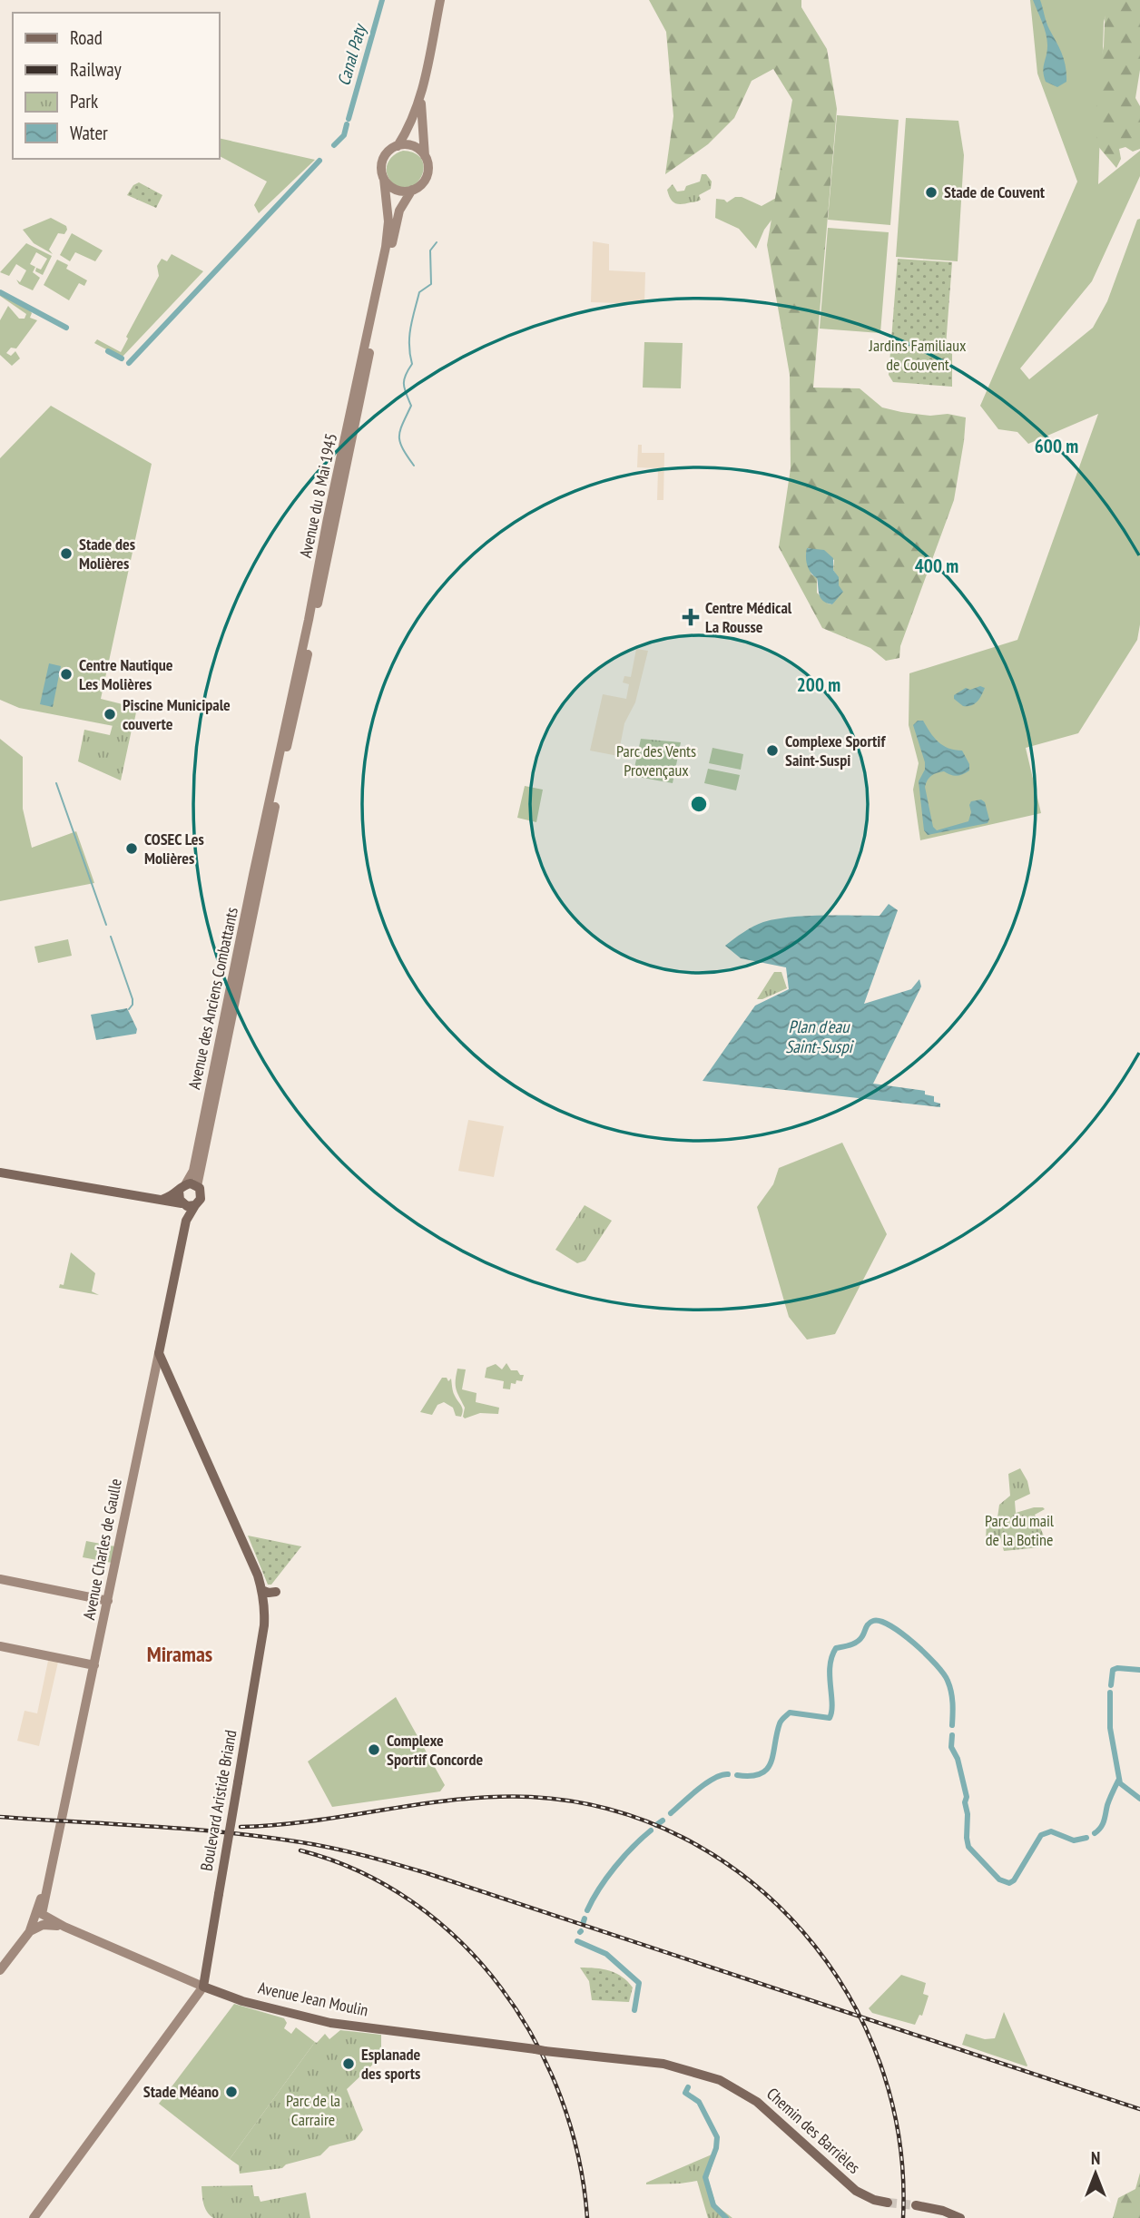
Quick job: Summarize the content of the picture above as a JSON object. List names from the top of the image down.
{
  "streets": {
    "main road": [
      "Avenue du 8 Mai 1945",
      "Avenue des Anciens Combattants",
      "Avenue Charles de Gaulle",
      "Boulevard Aristide Briand",
      "Avenue Jean Moulin",
      "Chemin des Barrièles"
    ]
  },
  "crossings": [
    ["Avenue du 8 Mai 1945", "Avenue des Anciens Combattants"],
    ["Avenue des Anciens Combattants", "Avenue Charles de Gaulle"],
    ["Avenue Charles de Gaulle", "Boulevard Aristide Briand"],
    ["Avenue Charles de Gaulle", "Avenue Jean Moulin"],
    ["Boulevard Aristide Briand", "Avenue Jean Moulin"],
    ["Avenue Jean Moulin", "Chemin des Barrièles"]
  ],
  "districts": ["Miramas"],
  "water": ["Canal Paty", "Plan d'eau Saint-Suspi"],
  "parks": [
    "Jardins Familiaux de Couvent",
    "Parc des Vents Provençaux",
    "Parc du mail de la Botine",
    "Parc de la Carraire"
  ],
  "places": {
    "other": [
      "Stade de Couvent",
      "Stade des Molières",
      "Centre Nautique Les Molières",
      "Piscine Municipale couverte",
      "Complexe Sportif Saint-Suspi",
      "COSEC Les Molières",
      "Complexe Sportif Concorde",
      "Esplanade des sports",
      "Stade Méano"
    ],
    "health": ["Centre Médical La Rousse"]
  },
  "legend": [
    "Road",
    "Railway",
    "Park",
    "Water"
  ],
  "north": "top",
  "rings": ["600 m", "400 m", "200 m"]
}
